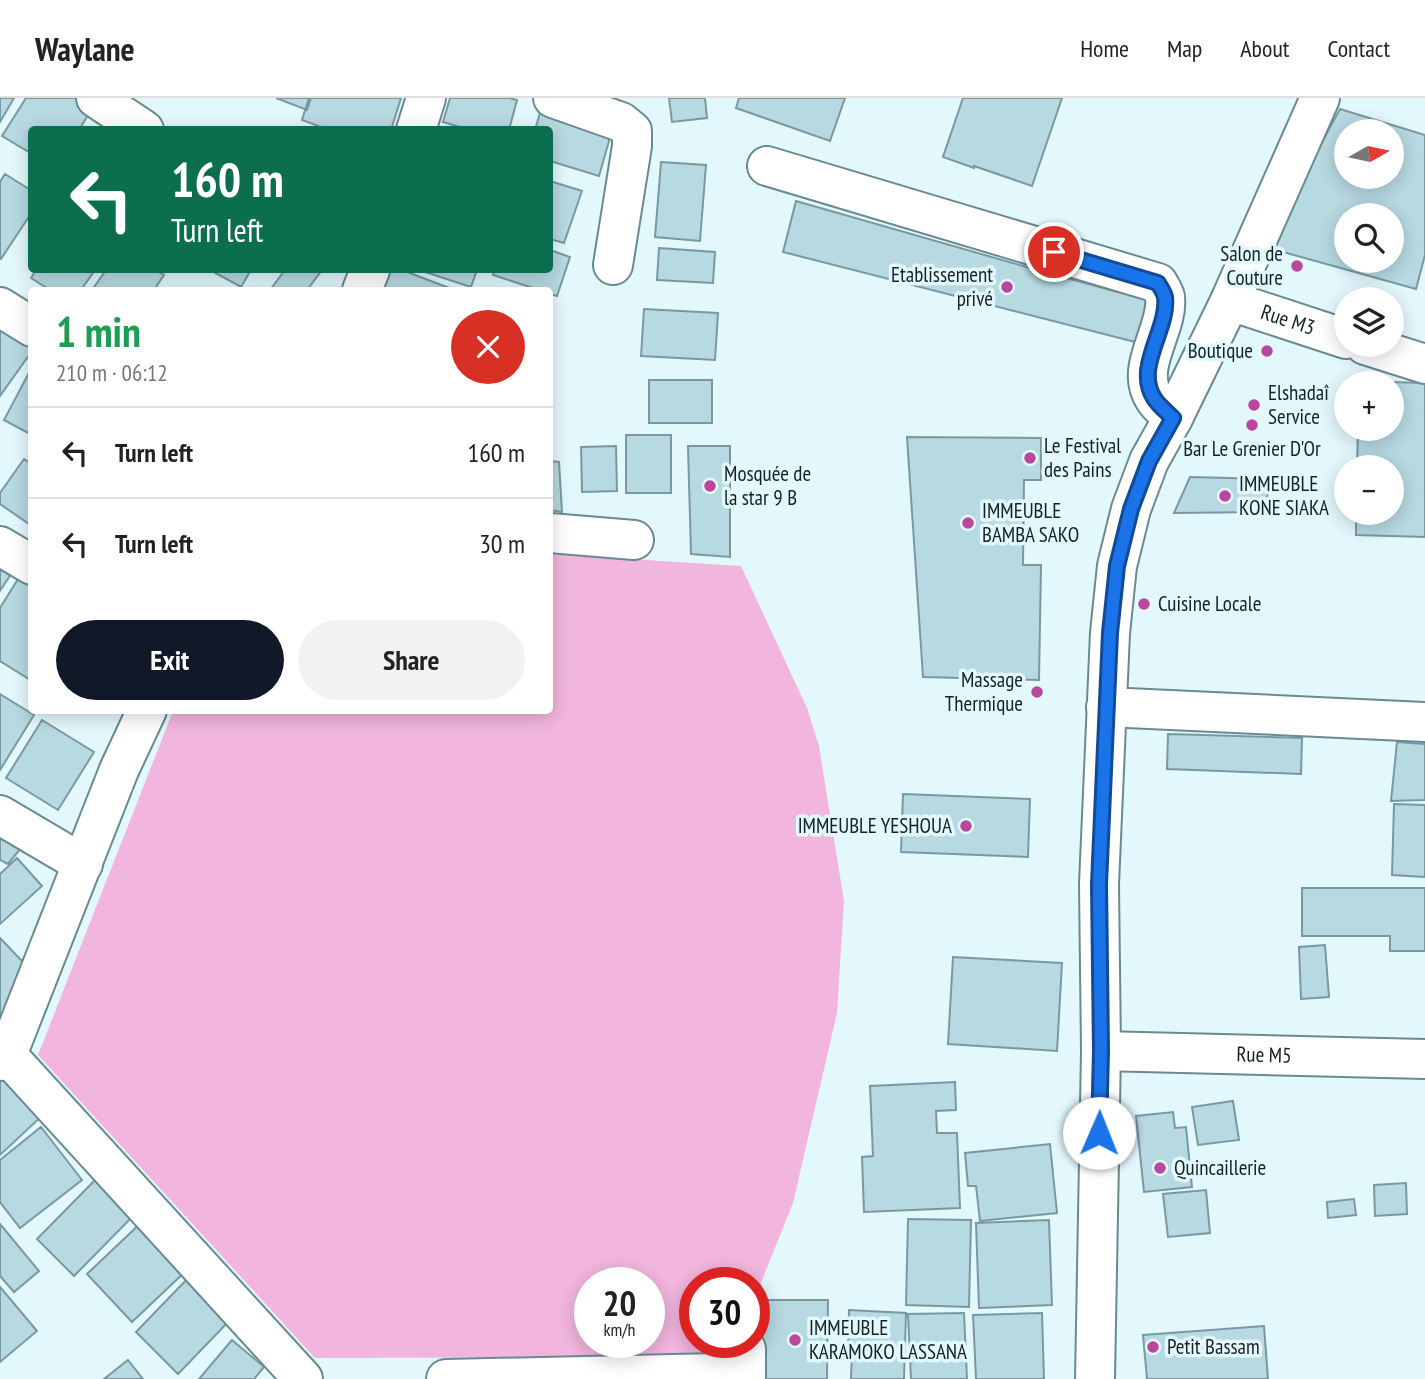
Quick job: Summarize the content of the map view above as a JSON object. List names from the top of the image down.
{
  "streets": {
    "street": ["Rue M3", "Rue M5"]
  },
  "places": [
    "Salon de Couture",
    "Etablissement privé",
    "Boutique",
    "Elshadaî Service",
    "Bar Le Grenier D'Or",
    "Le Festival des Pains",
    "Mosquée de la star 9 B",
    "IMMEUBLE KONE SIAKA",
    "IMMEUBLE BAMBA SAKO",
    "Cuisine Locale",
    "Massage Thermique",
    "IMMEUBLE YESHOUA",
    "Quincaillerie",
    "IMMEUBLE KARAMOKO LASSANA",
    "Petit Bassam"
  ],
  "north": "right",
  "page": {
    "header": "Waylane",
    "nav": [
      "Home",
      "Map",
      "About",
      "Contact"
    ],
    "map_buttons": ["+", "−"],
    "turn": ["160 m", "Turn left"],
    "heading": ["1 min", "210 m · 06:12"],
    "list": [
      {
        "name": "Turn left",
        "value": "160 m"
      },
      {
        "name": "Turn left",
        "value": "30 m"
      }
    ],
    "buttons": ["Exit", "Share"],
    "speed": "20 km/h",
    "limit": "30"
  }
}
